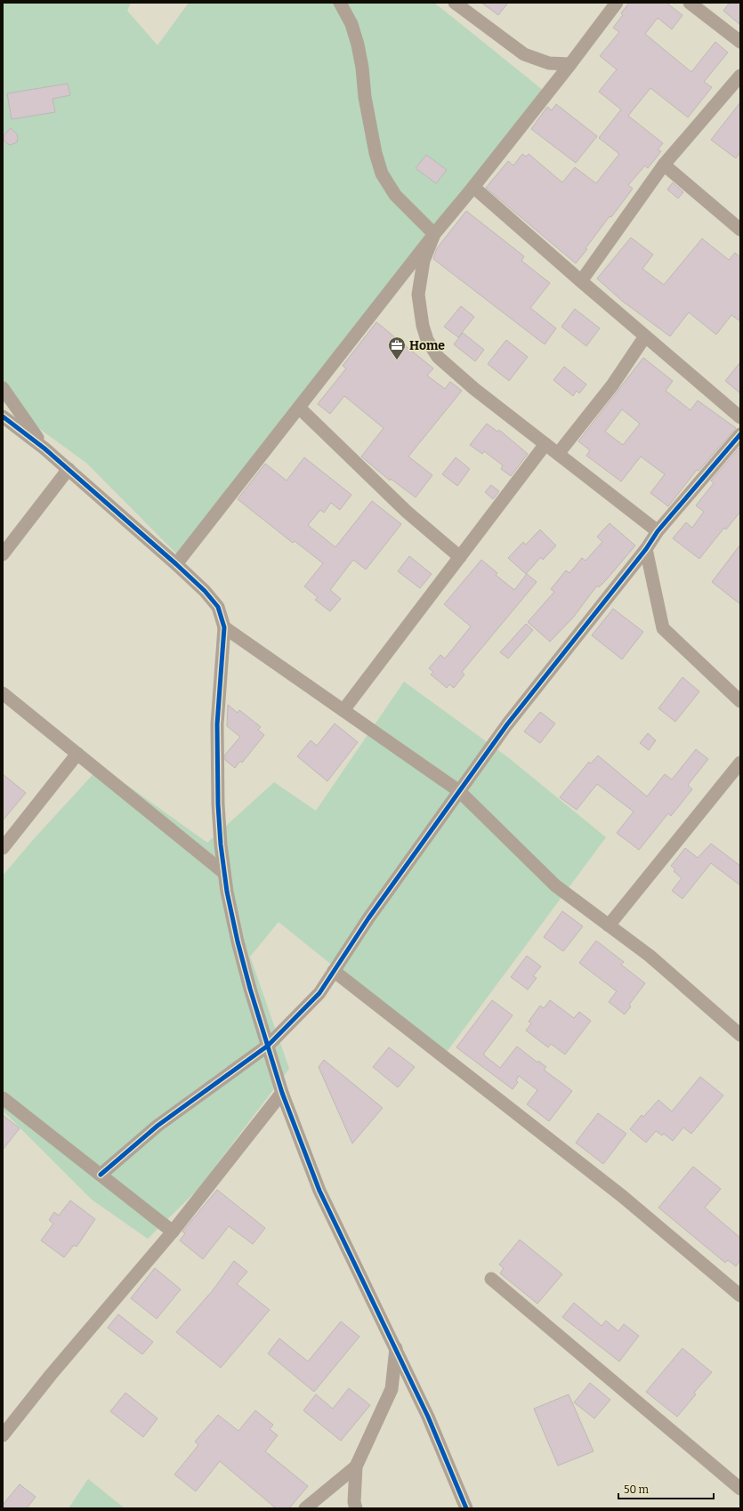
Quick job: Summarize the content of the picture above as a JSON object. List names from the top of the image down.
{
  "places": {
    "office": ["Home"]
  },
  "scale_bar": "50 m"
}
